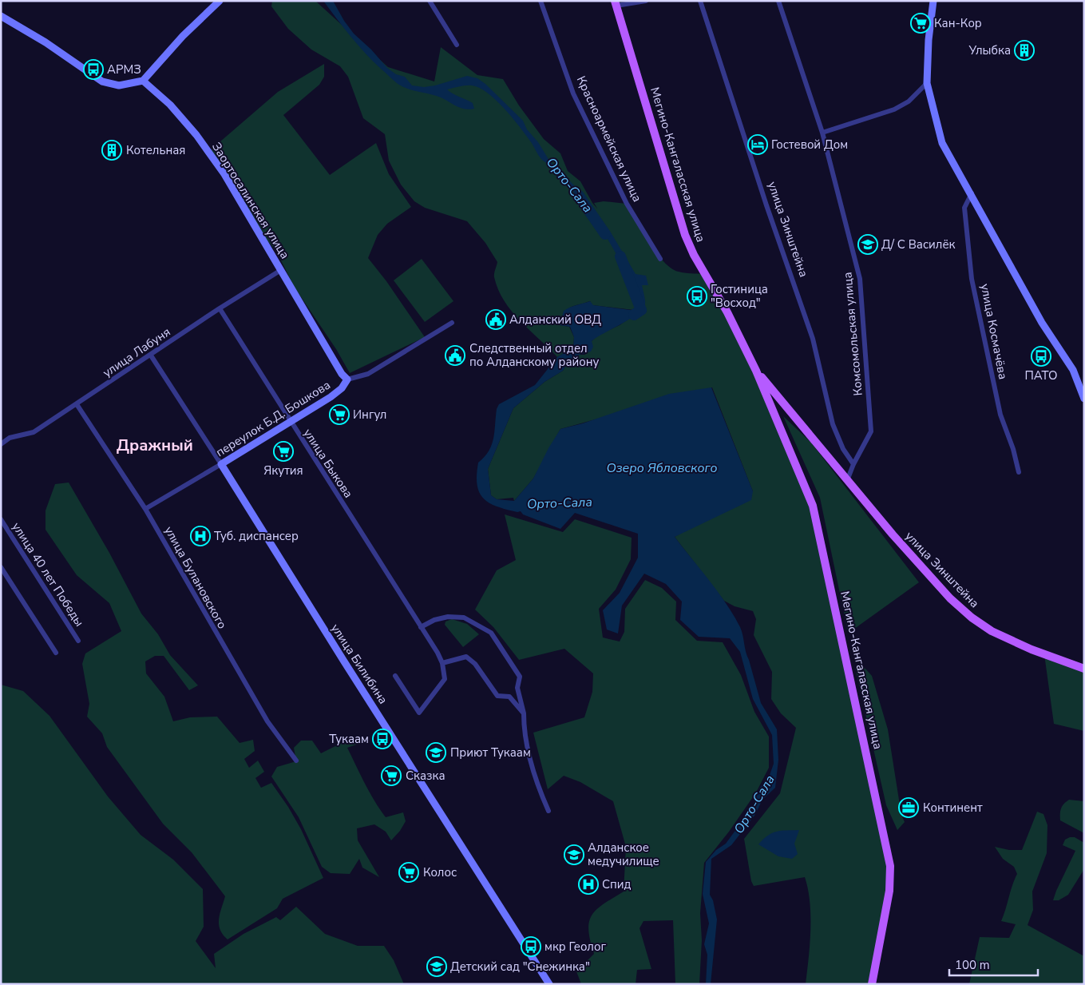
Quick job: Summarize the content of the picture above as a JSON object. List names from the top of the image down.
{
  "streets": {
    "main road": ["Мегино-Кангаласская улица", "улица Зинштейна"],
    "street": [
      "Красноармейская улица",
      "Заортосалинская улица",
      "улица Космачёва",
      "Комсомольская улица",
      "улица Лабуня",
      "переулок Б.Д. Бошкова",
      "улица Быкова",
      "улица 40 лет Победы",
      "улица Булановского",
      "улица Билибина"
    ]
  },
  "crossings": [
    ["Мегино-Кангаласская улица", "улица Зинштейна"],
    ["Мегино-Кангаласская улица", "Комсомольская улица"],
    ["Заортосалинская улица", "улица Лабуня"],
    ["Заортосалинская улица", "переулок Б.Д. Бошкова"],
    ["улица Зинштейна", "Комсомольская улица"],
    ["улица Лабуня", "улица Быкова"],
    ["улица Лабуня", "улица Булановского"],
    ["улица Лабуня", "улица Билибина"],
    ["переулок Б.Д. Бошкова", "улица Быкова"],
    ["переулок Б.Д. Бошкова", "улица Булановского"],
    ["переулок Б.Д. Бошкова", "улица Билибина"]
  ],
  "districts": ["Дражный"],
  "water": ["Орто-Сала", "Озеро Ябловского"],
  "places": {
    "supermarket": [
      "Кан-Кор",
      "Ингул",
      "Якутия",
      "Сказка",
      "Колос"
    ],
    "building": ["Улыбка", "Котельная"],
    "bus stop": [
      "АРМЗ",
      "Гостиница \"Восход\"",
      "ПАТО",
      "Тукаам",
      "мкр Геолог"
    ],
    "hotel": ["Гостевой Дом"],
    "school or university": [
      "Д/ С Василёк",
      "Приют Тукаам",
      "Алданское медучилище",
      "Детский сад \"Снежинка\""
    ],
    "public building": ["Алданский ОВД", "Следственный отдел по Алданскому району"],
    "hospital": ["Туб. диспансер", "Спид"],
    "office": ["Континент"]
  },
  "scale_bar": "100 m"
}
